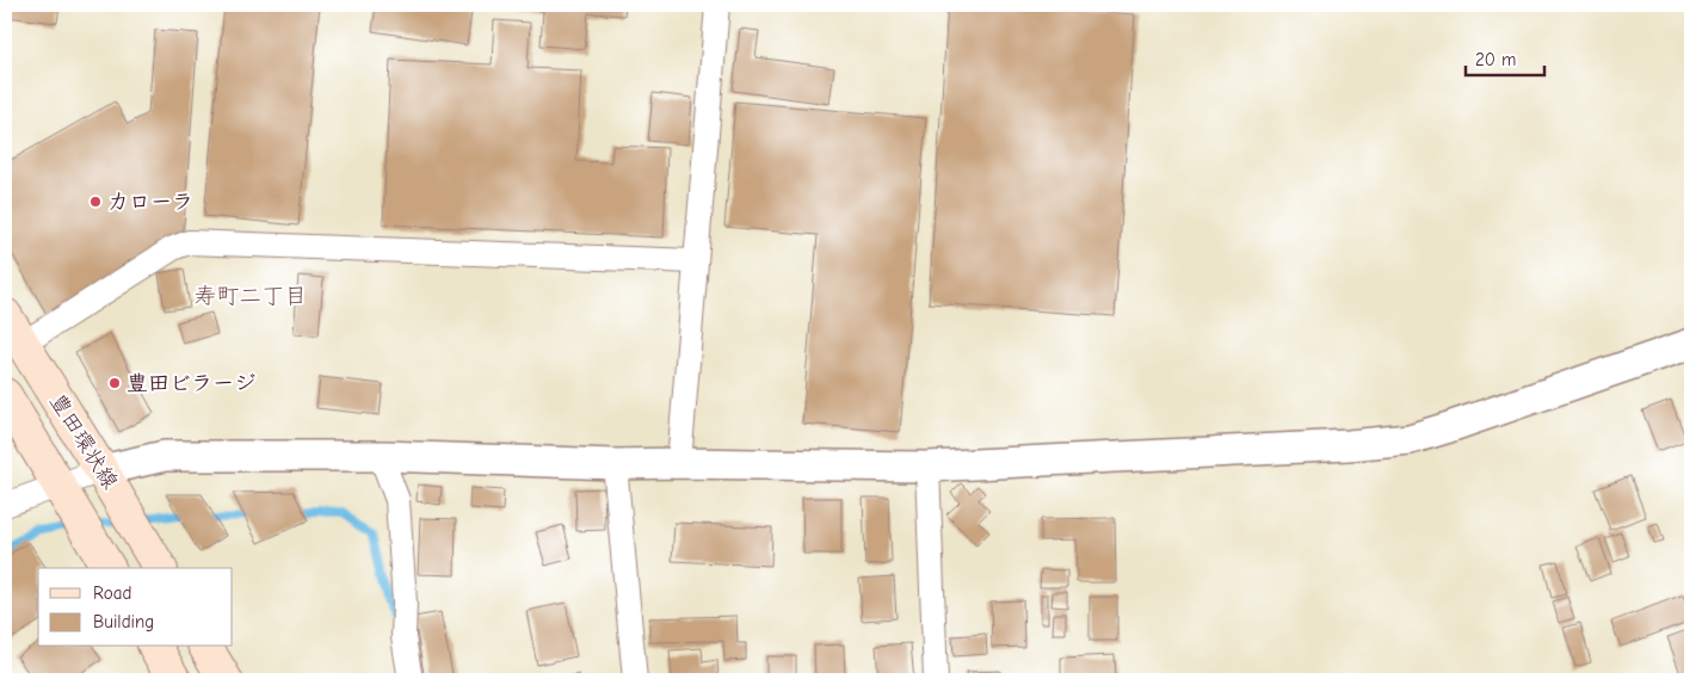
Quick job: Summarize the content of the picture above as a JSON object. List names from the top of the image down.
{
  "streets": {
    "main road": ["豊田環状線"]
  },
  "districts": ["寿町二丁目"],
  "places": ["カローラ", "豊田ビラージ"],
  "legend": ["Road", "Building"],
  "scale_bar": "20 m"
}
